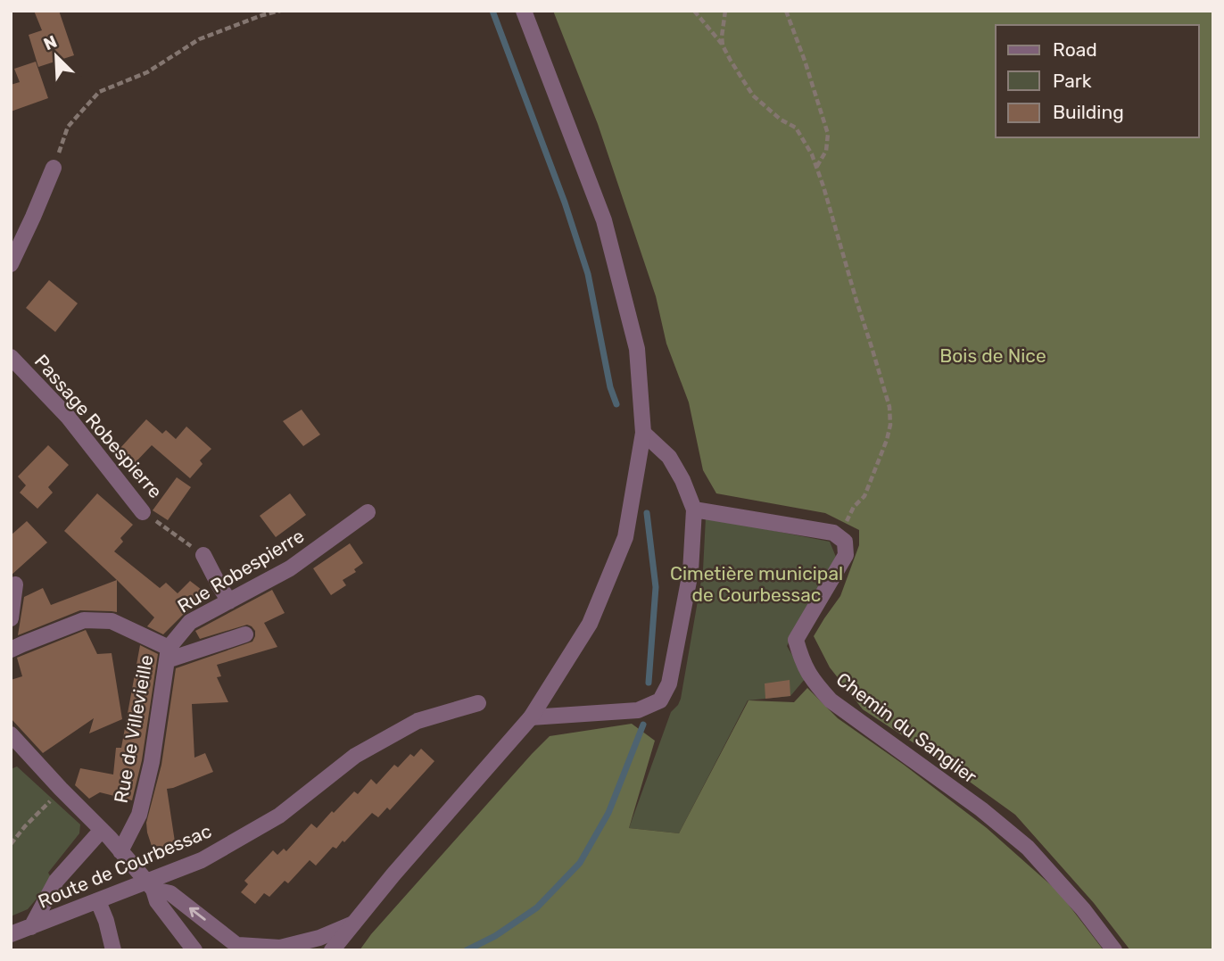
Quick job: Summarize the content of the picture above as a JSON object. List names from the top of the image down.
{
  "streets": {
    "street": [
      "Passage Robespierre",
      "Rue Robespierre",
      "Chemin du Sanglier",
      "Rue de Villevieille",
      "Route de Courbessac"
    ]
  },
  "crossings": [
    ["Rue Robespierre", "Rue de Villevieille"]
  ],
  "parks": ["Bois de Nice", "Cimetière municipal de Courbessac"],
  "legend": ["Road", "Park", "Building"],
  "north": "top left"
}
